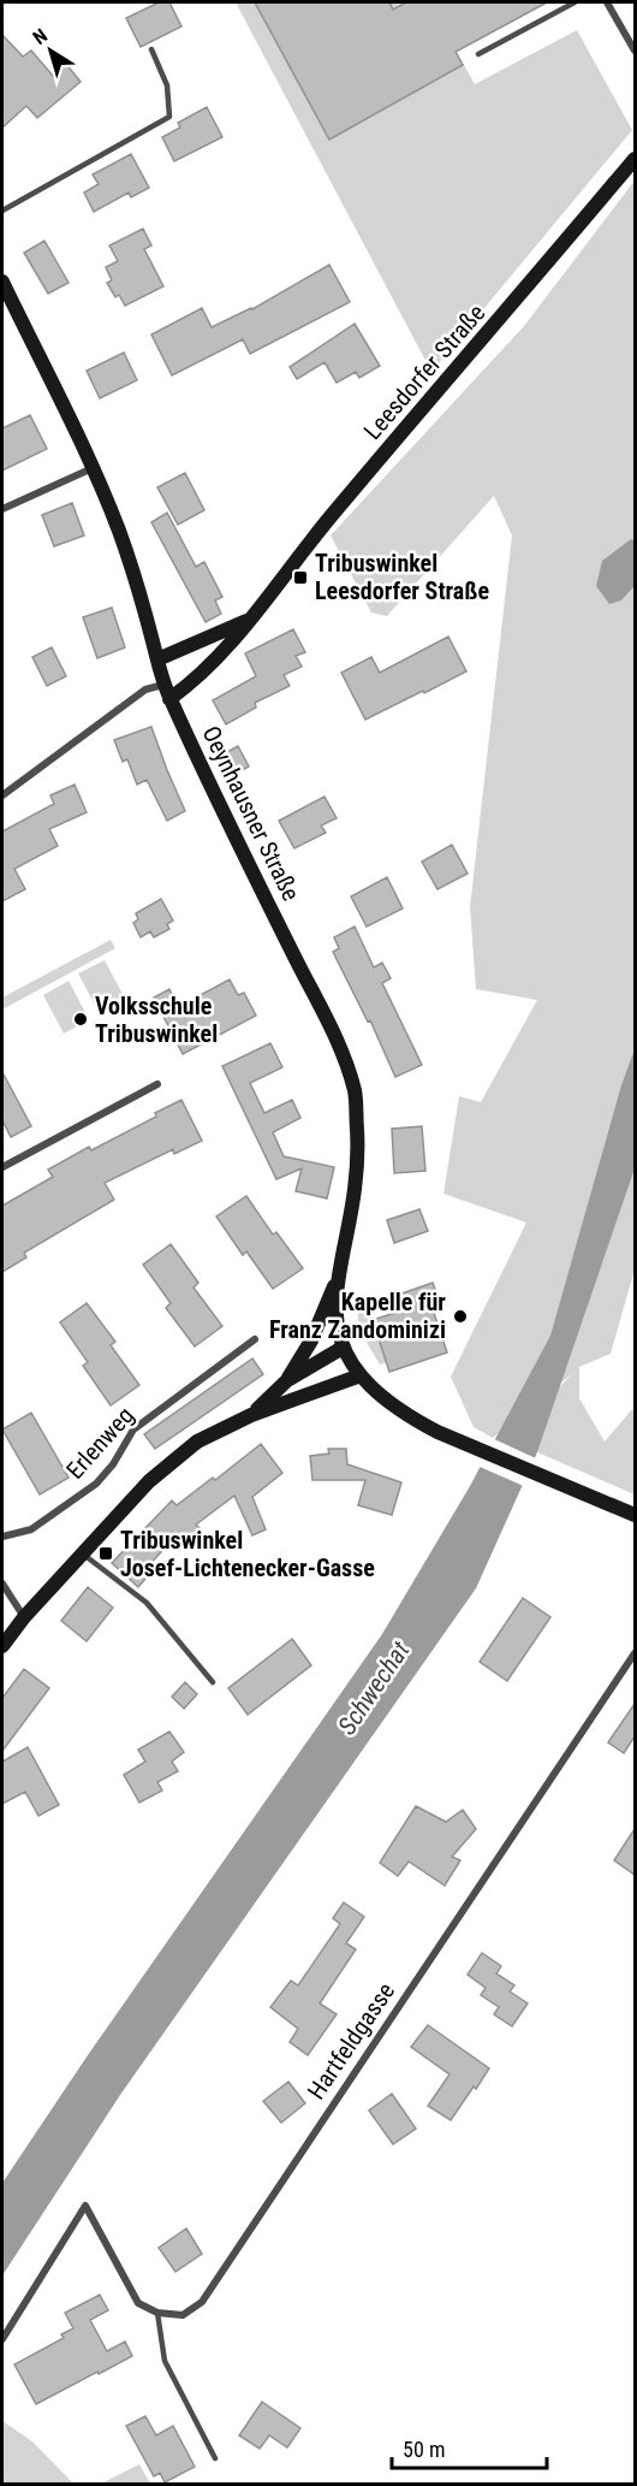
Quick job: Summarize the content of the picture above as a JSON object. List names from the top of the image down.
{
  "streets": {
    "street": [
      "Leesdorfer Straße",
      "Oeynhausner Straße",
      "Erlenweg",
      "Hartfeldgasse"
    ]
  },
  "crossings": [
    ["Leesdorfer Straße", "Oeynhausner Straße"]
  ],
  "water": ["Schwechat"],
  "places": {
    "transit": ["Tribuswinkel Leesdorfer Straße", "Tribuswinkel Josef-Lichtenecker-Gasse"],
    "other": ["Volksschule Tribuswinkel", "Kapelle für Franz Zandominizi"]
  },
  "scale_bar": "50 m",
  "north": "top left"
}
